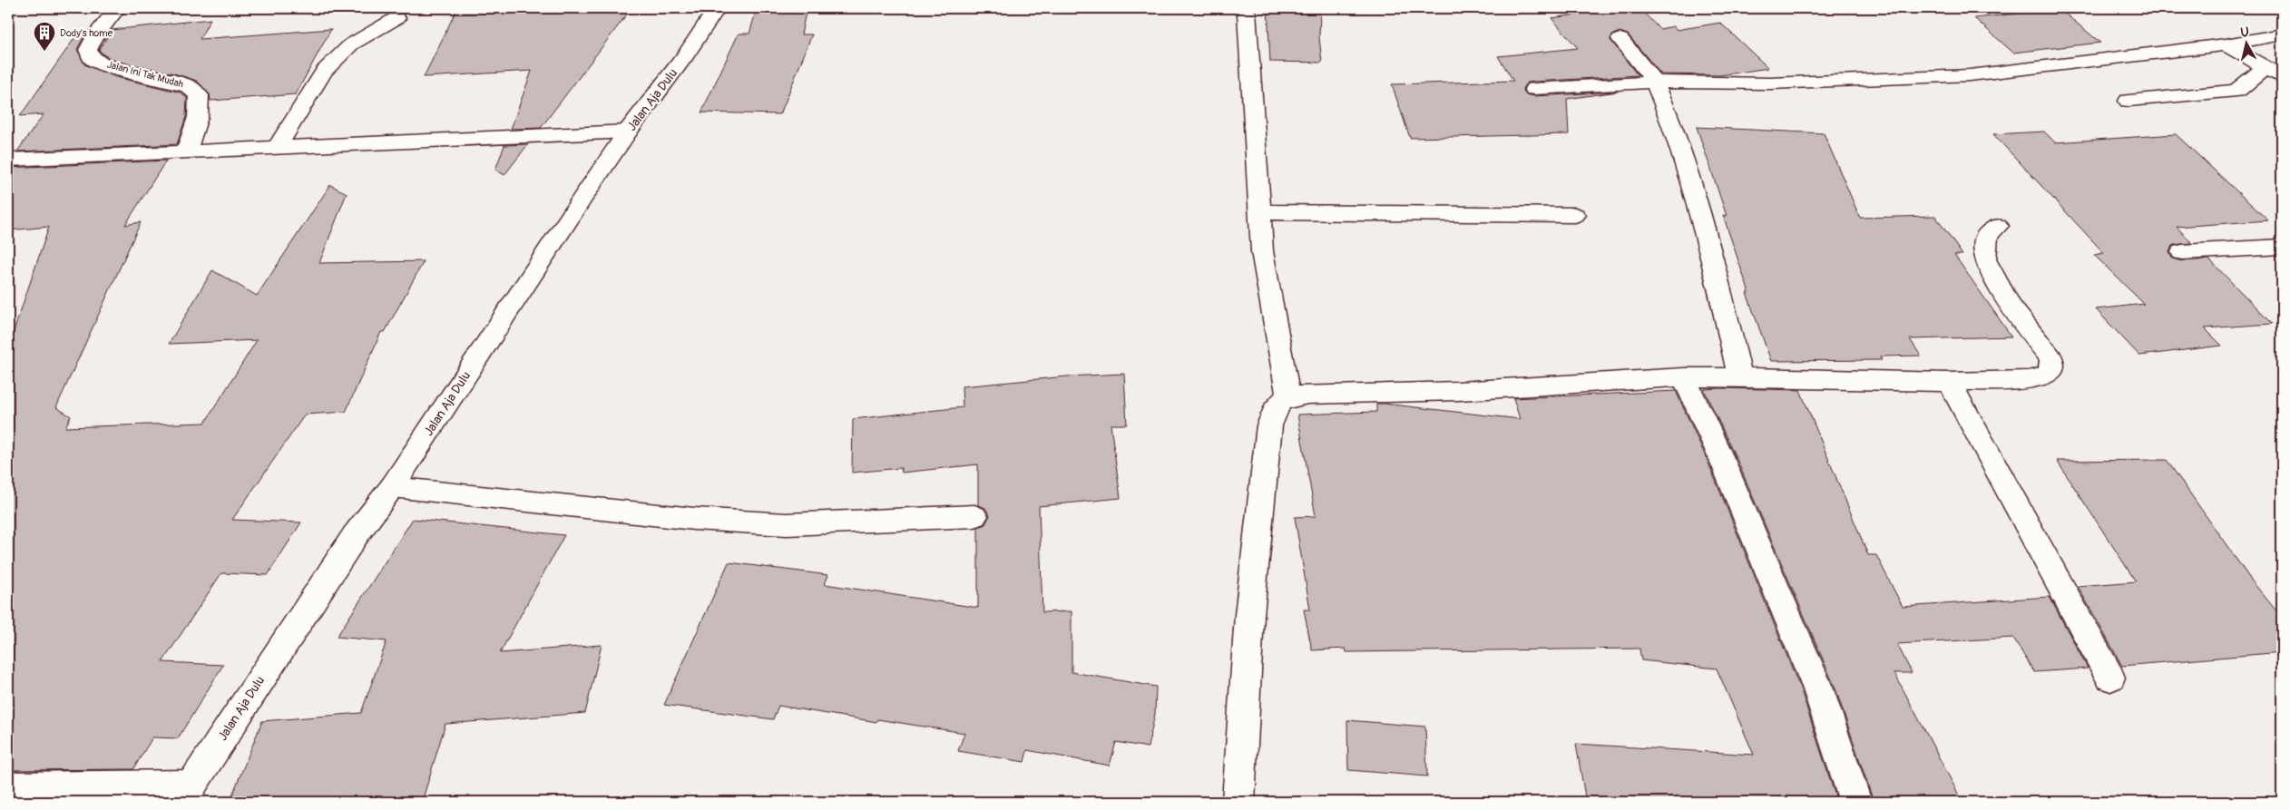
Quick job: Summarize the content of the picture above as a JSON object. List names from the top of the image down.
{
  "streets": {
    "street": ["Jalan Ini Tak Mudah", "Jalan Aja Dulu"]
  },
  "places": {
    "building": ["Dody's home"]
  },
  "north": "top"
}
